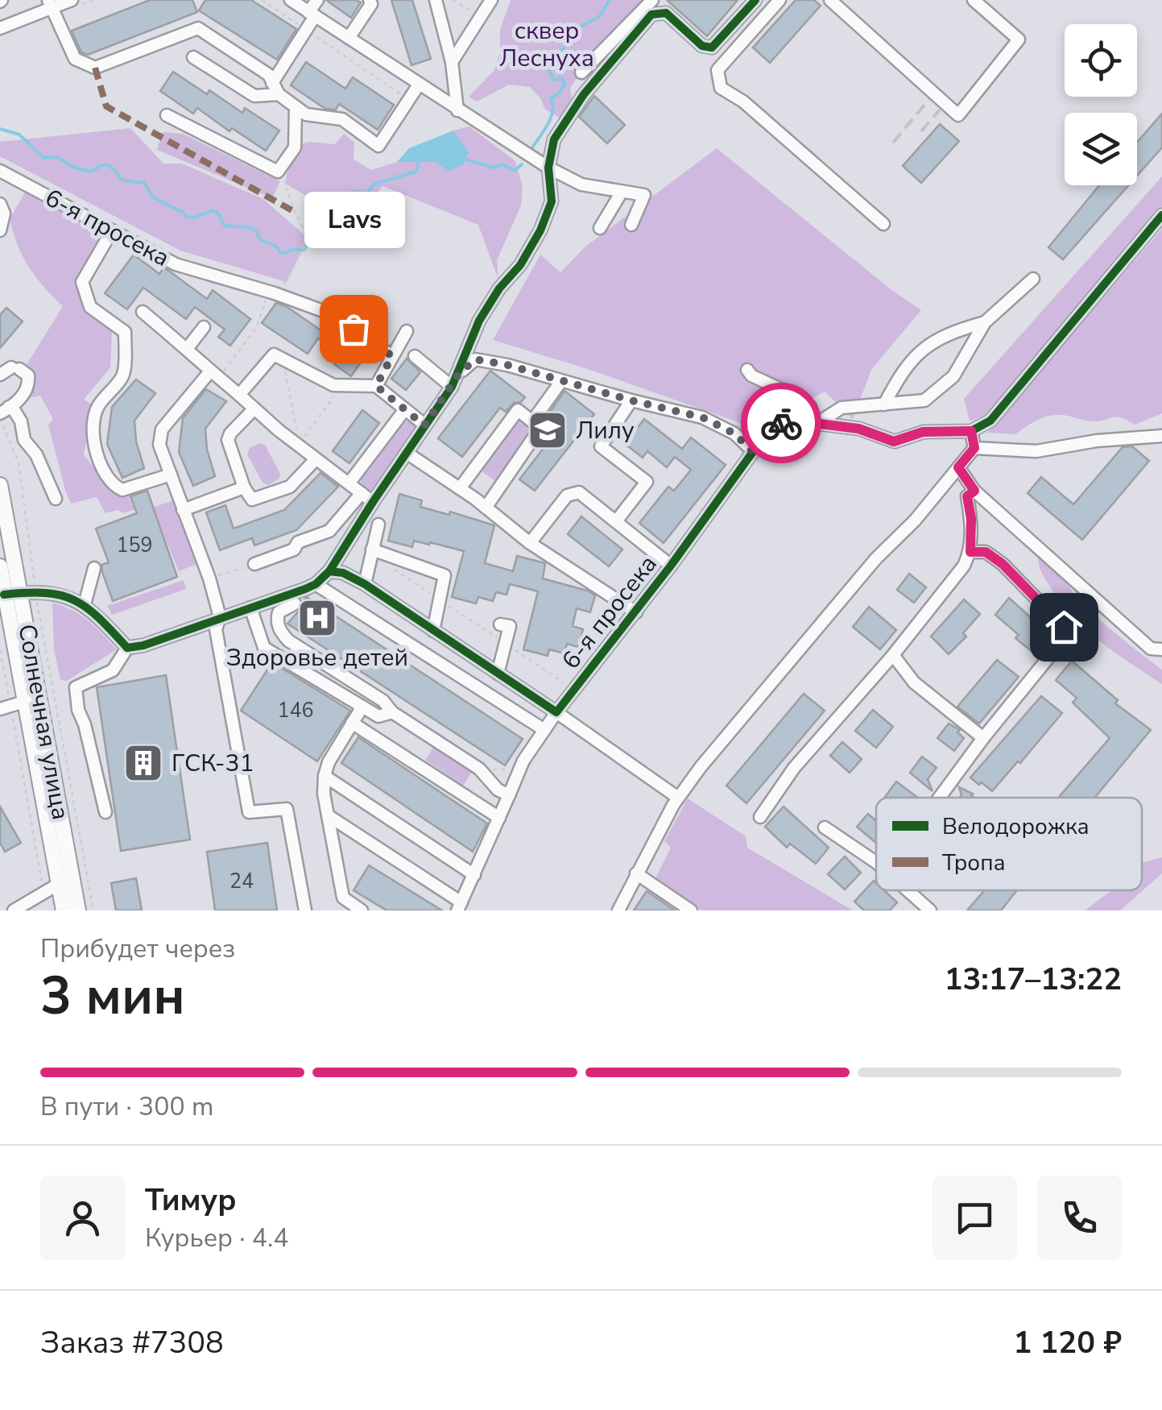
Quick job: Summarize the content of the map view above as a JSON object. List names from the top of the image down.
{
  "streets": {
    "main road": ["Солнечная улица"],
    "street": ["6-я просека"]
  },
  "parks": ["сквер Леснуха"],
  "places": {
    "other": ["Lavs"],
    "school or university": ["Лилу"],
    "hospital": ["Здоровье детей"],
    "building": ["ГСК-31"]
  },
  "house_numbers": ["159", "146", "24"],
  "legend": ["Велодорожка", "Тропа"],
  "page": {
    "bubble": "Lavs",
    "heading": ["3 мин", "Прибудет через", "13:17–13:22"],
    "panel": [
      "Тимур",
      "Курьер · 4.4",
      "Заказ #7308",
      "1 120 ₽"
    ],
    "bar": "В пути · 300 m"
  }
}
